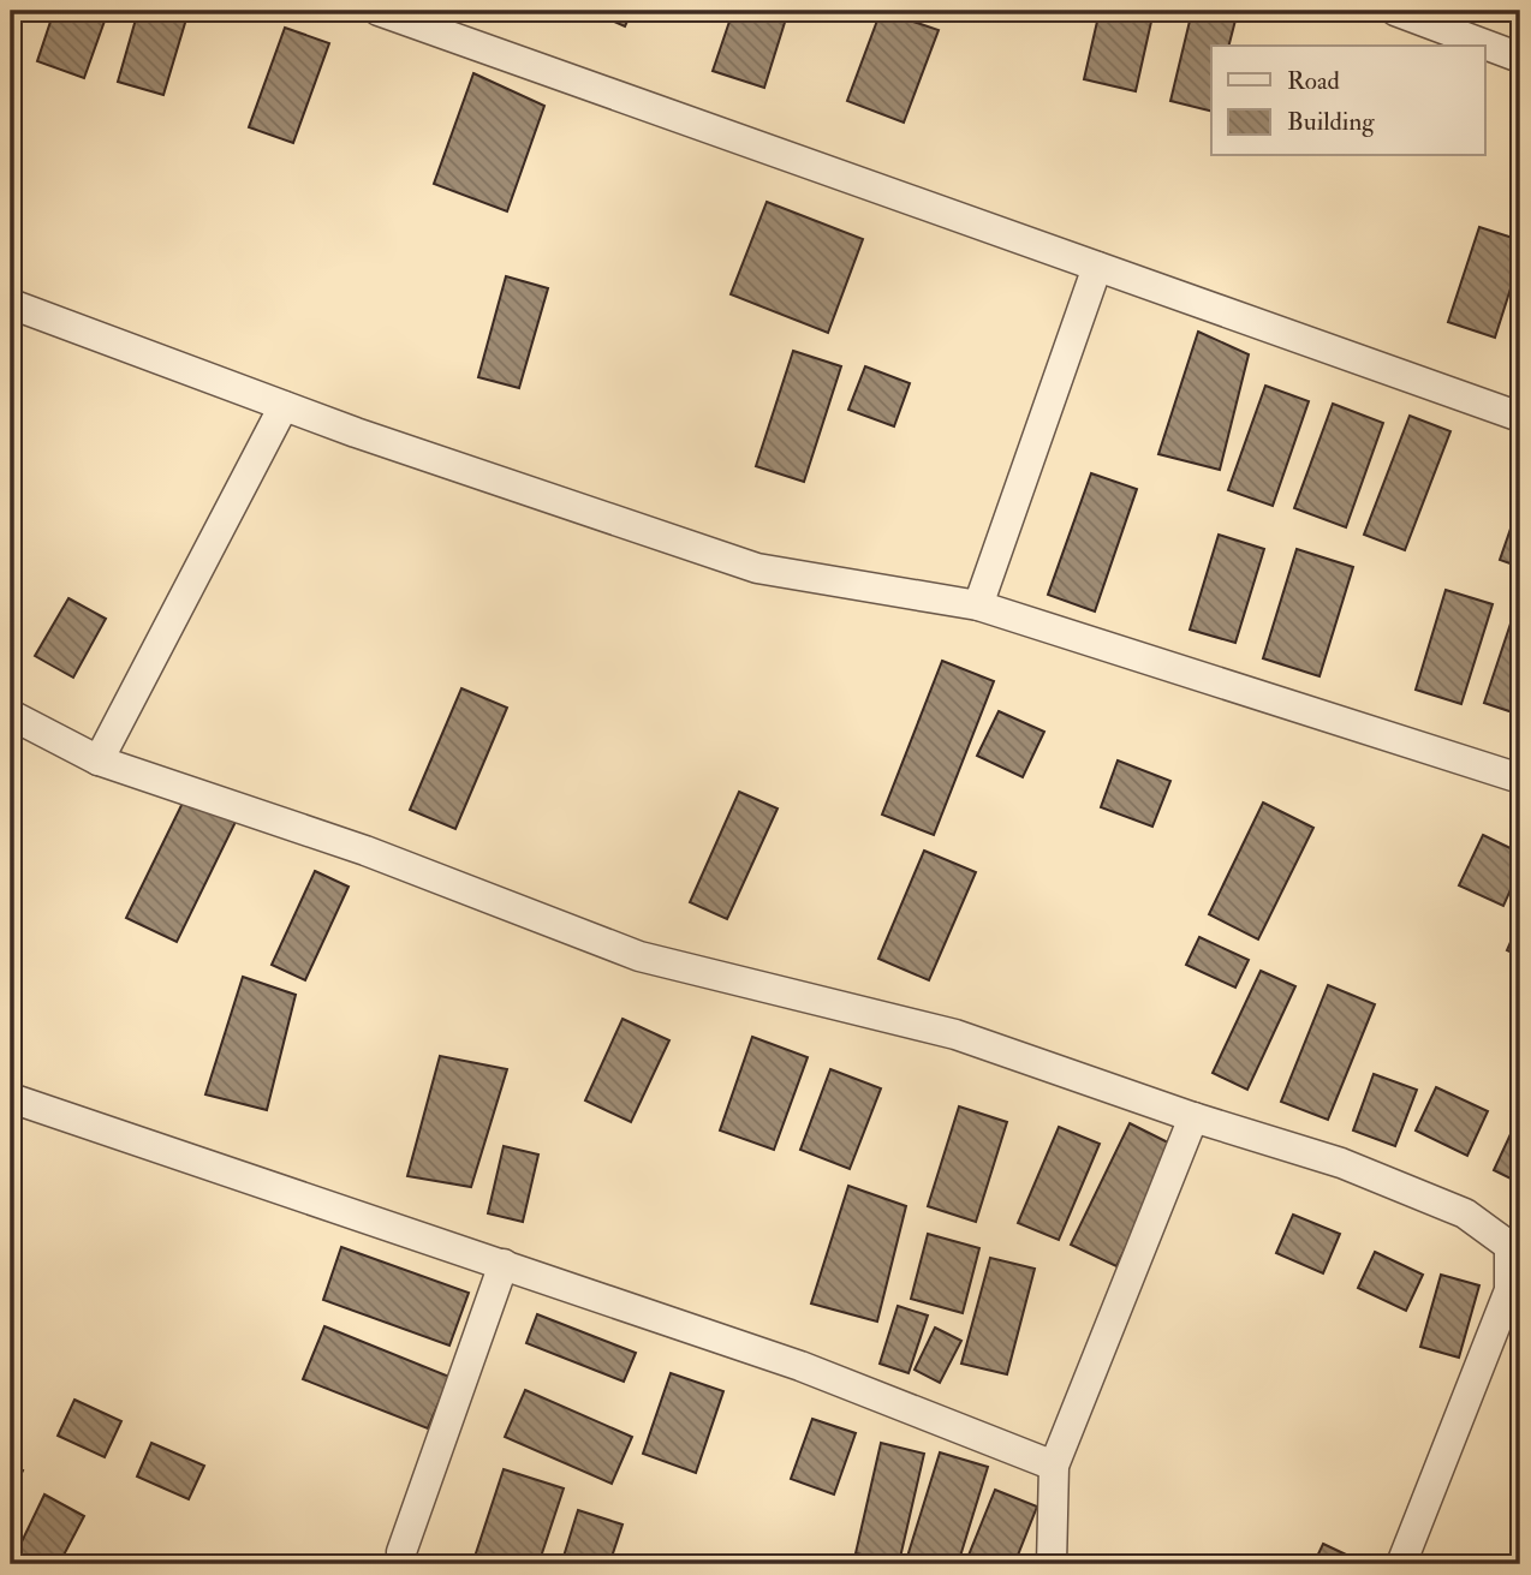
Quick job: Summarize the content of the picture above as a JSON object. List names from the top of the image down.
{
  "legend": ["Road", "Building"]
}
